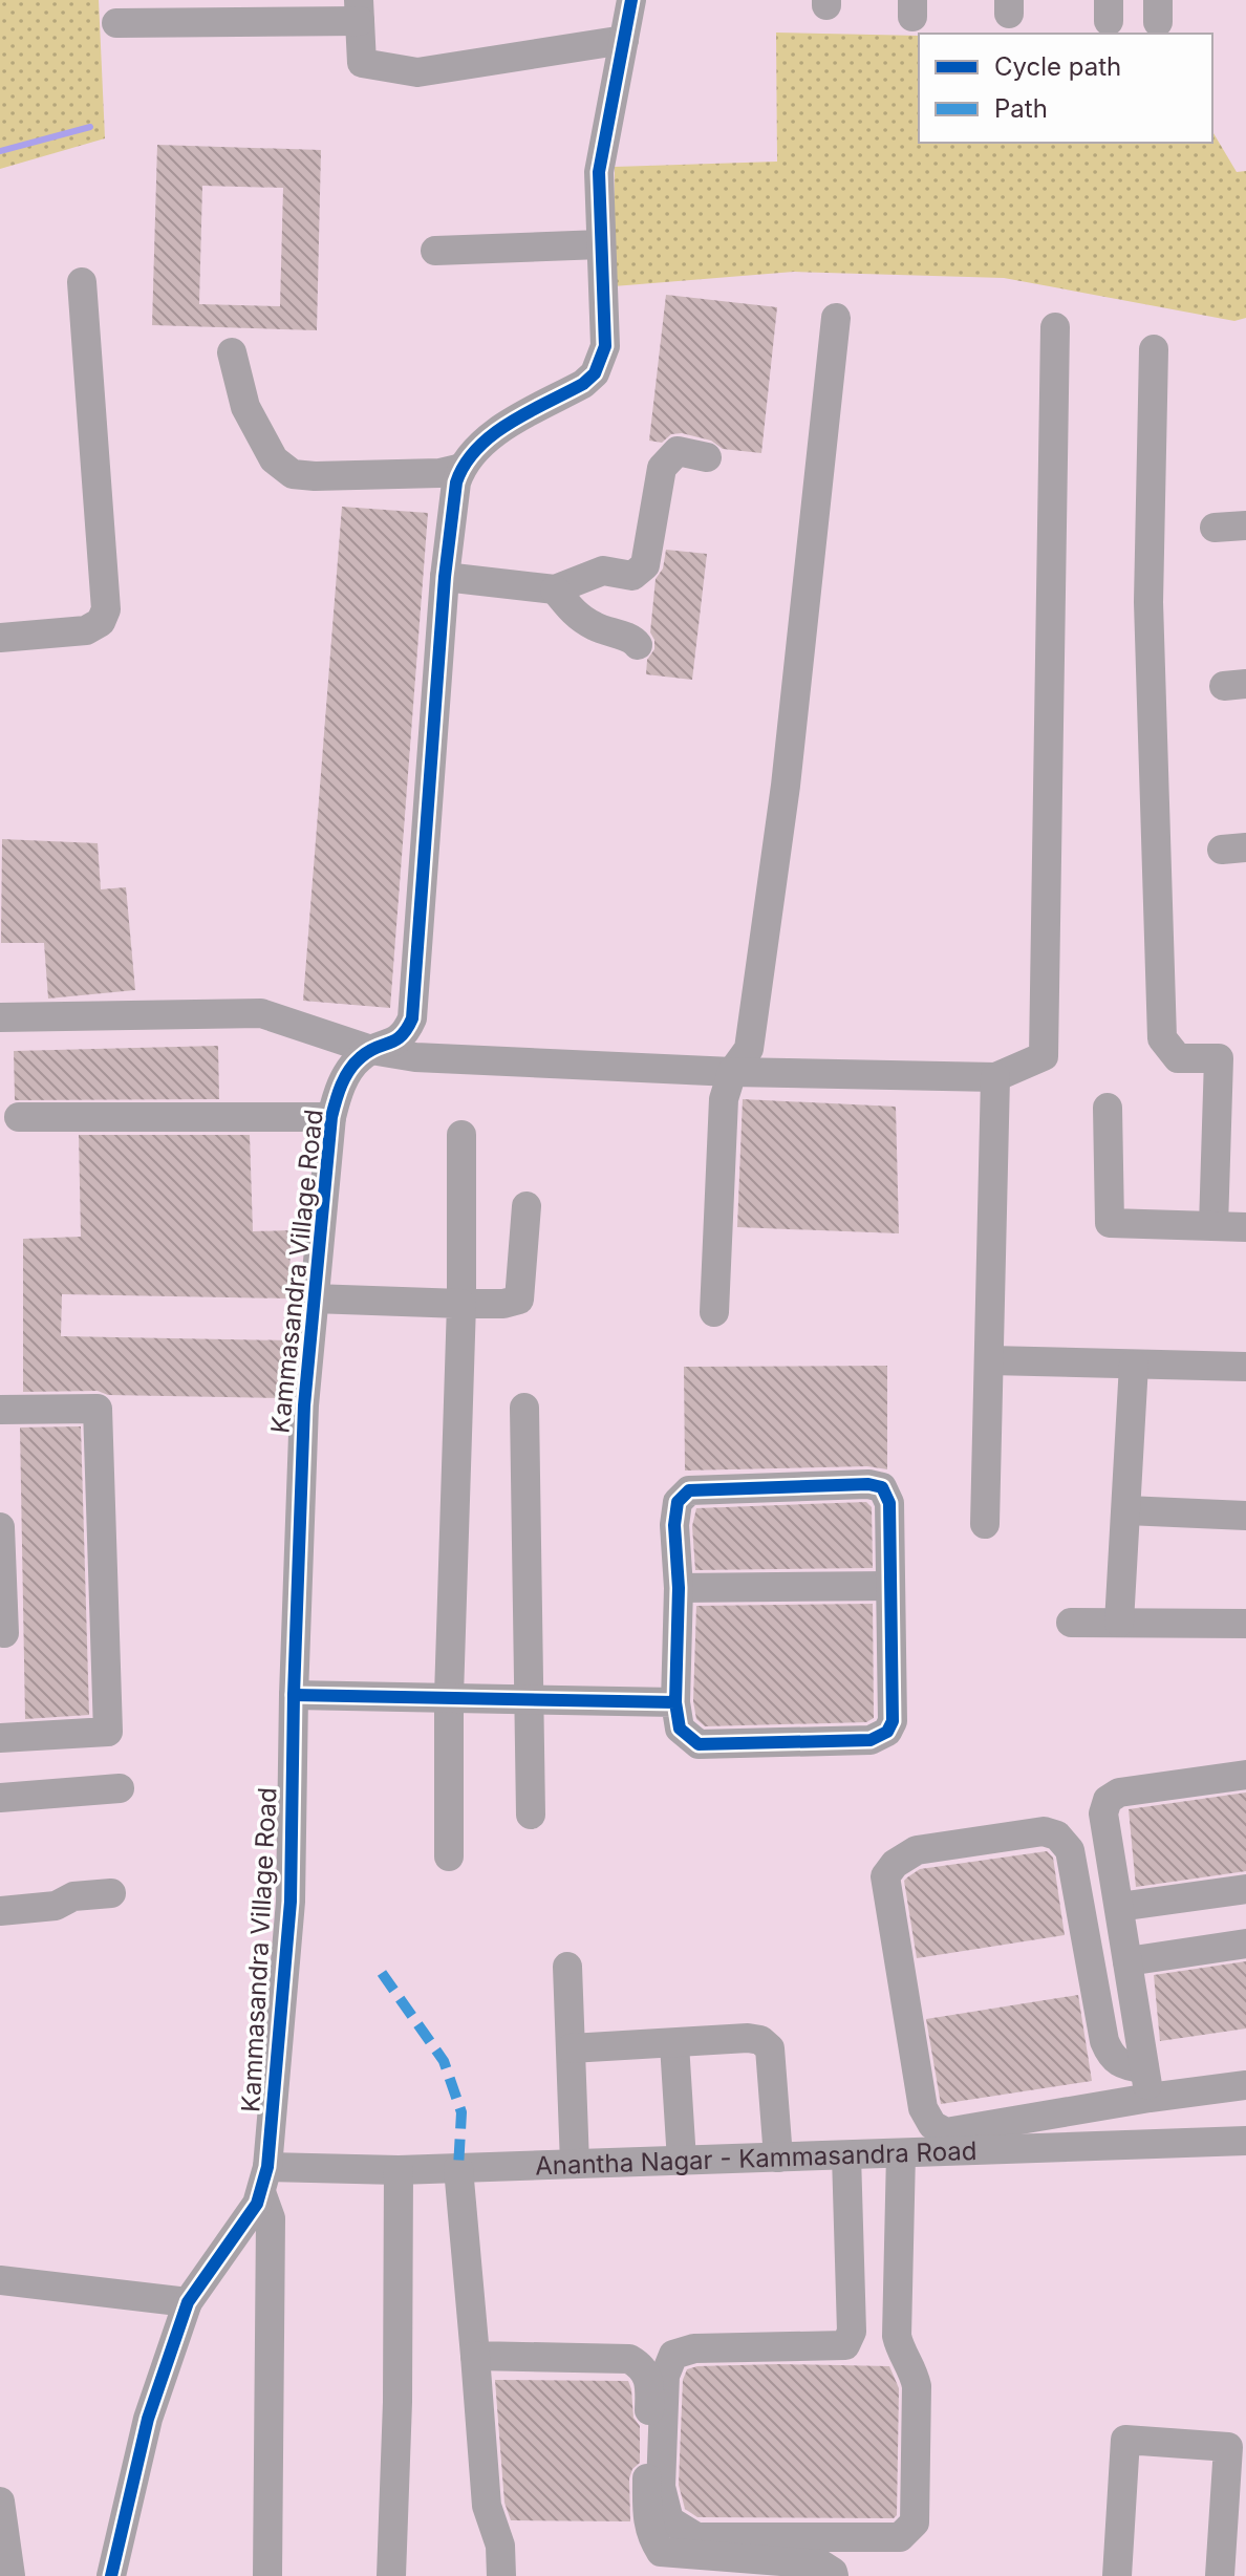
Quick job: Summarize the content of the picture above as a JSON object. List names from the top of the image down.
{
  "streets": {
    "street": ["Kammasandra Village Road", "Anantha Nagar - Kammasandra Road"]
  },
  "crossings": [
    ["Kammasandra Village Road", "Anantha Nagar - Kammasandra Road"]
  ],
  "legend": ["Cycle path", "Path"]
}
